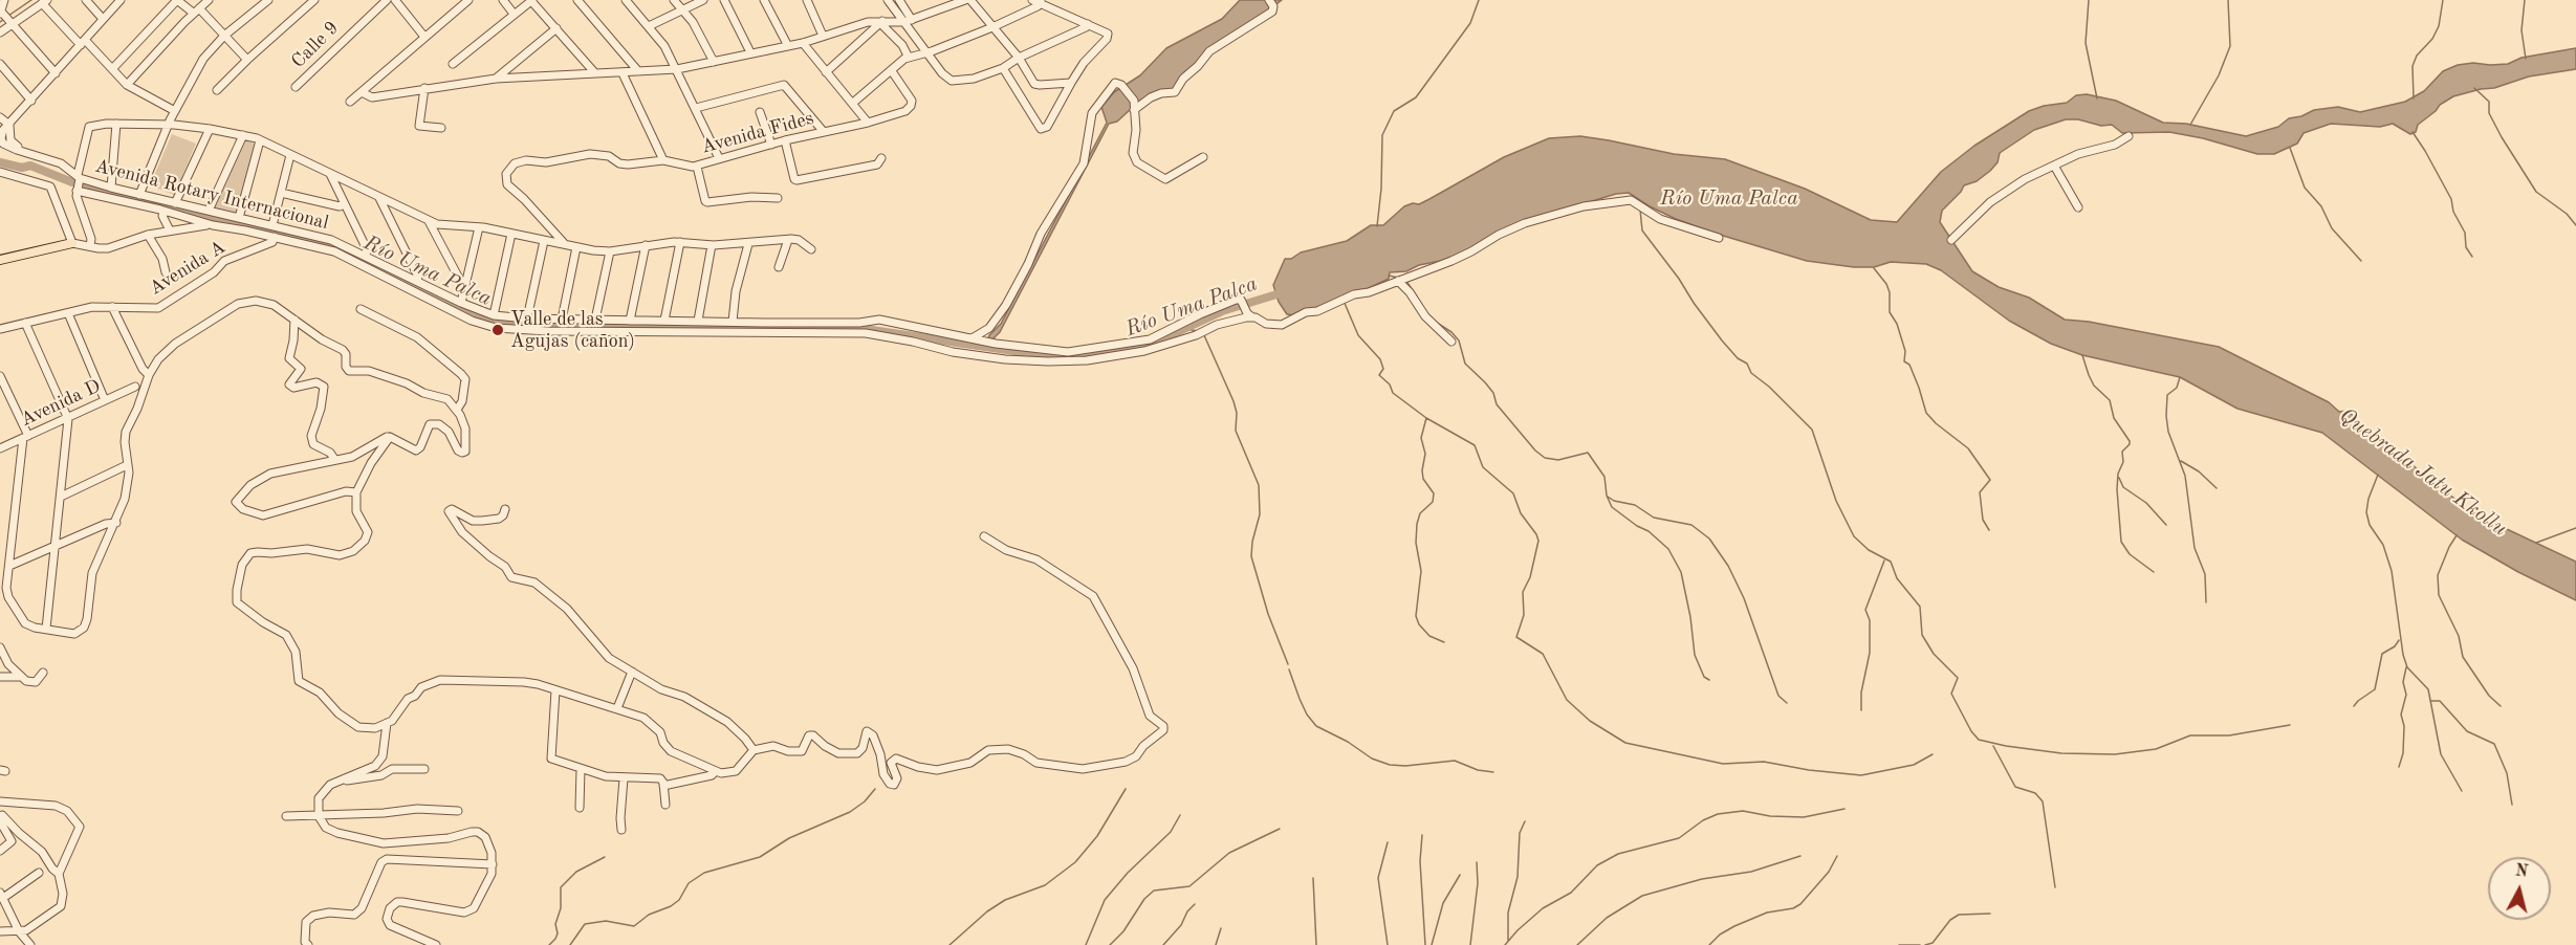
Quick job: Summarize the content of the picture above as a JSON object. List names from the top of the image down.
{
  "streets": {
    "street": [
      "Calle 9",
      "Avenida Fides",
      "Avenida Rotary Internacional",
      "Avenida A",
      "Avenida D"
    ]
  },
  "water": ["Río Uma Palca", "Quebrada Jatu Kkollu"],
  "places": ["Valle de las Agujas (cañon)"],
  "north": "top"
}
